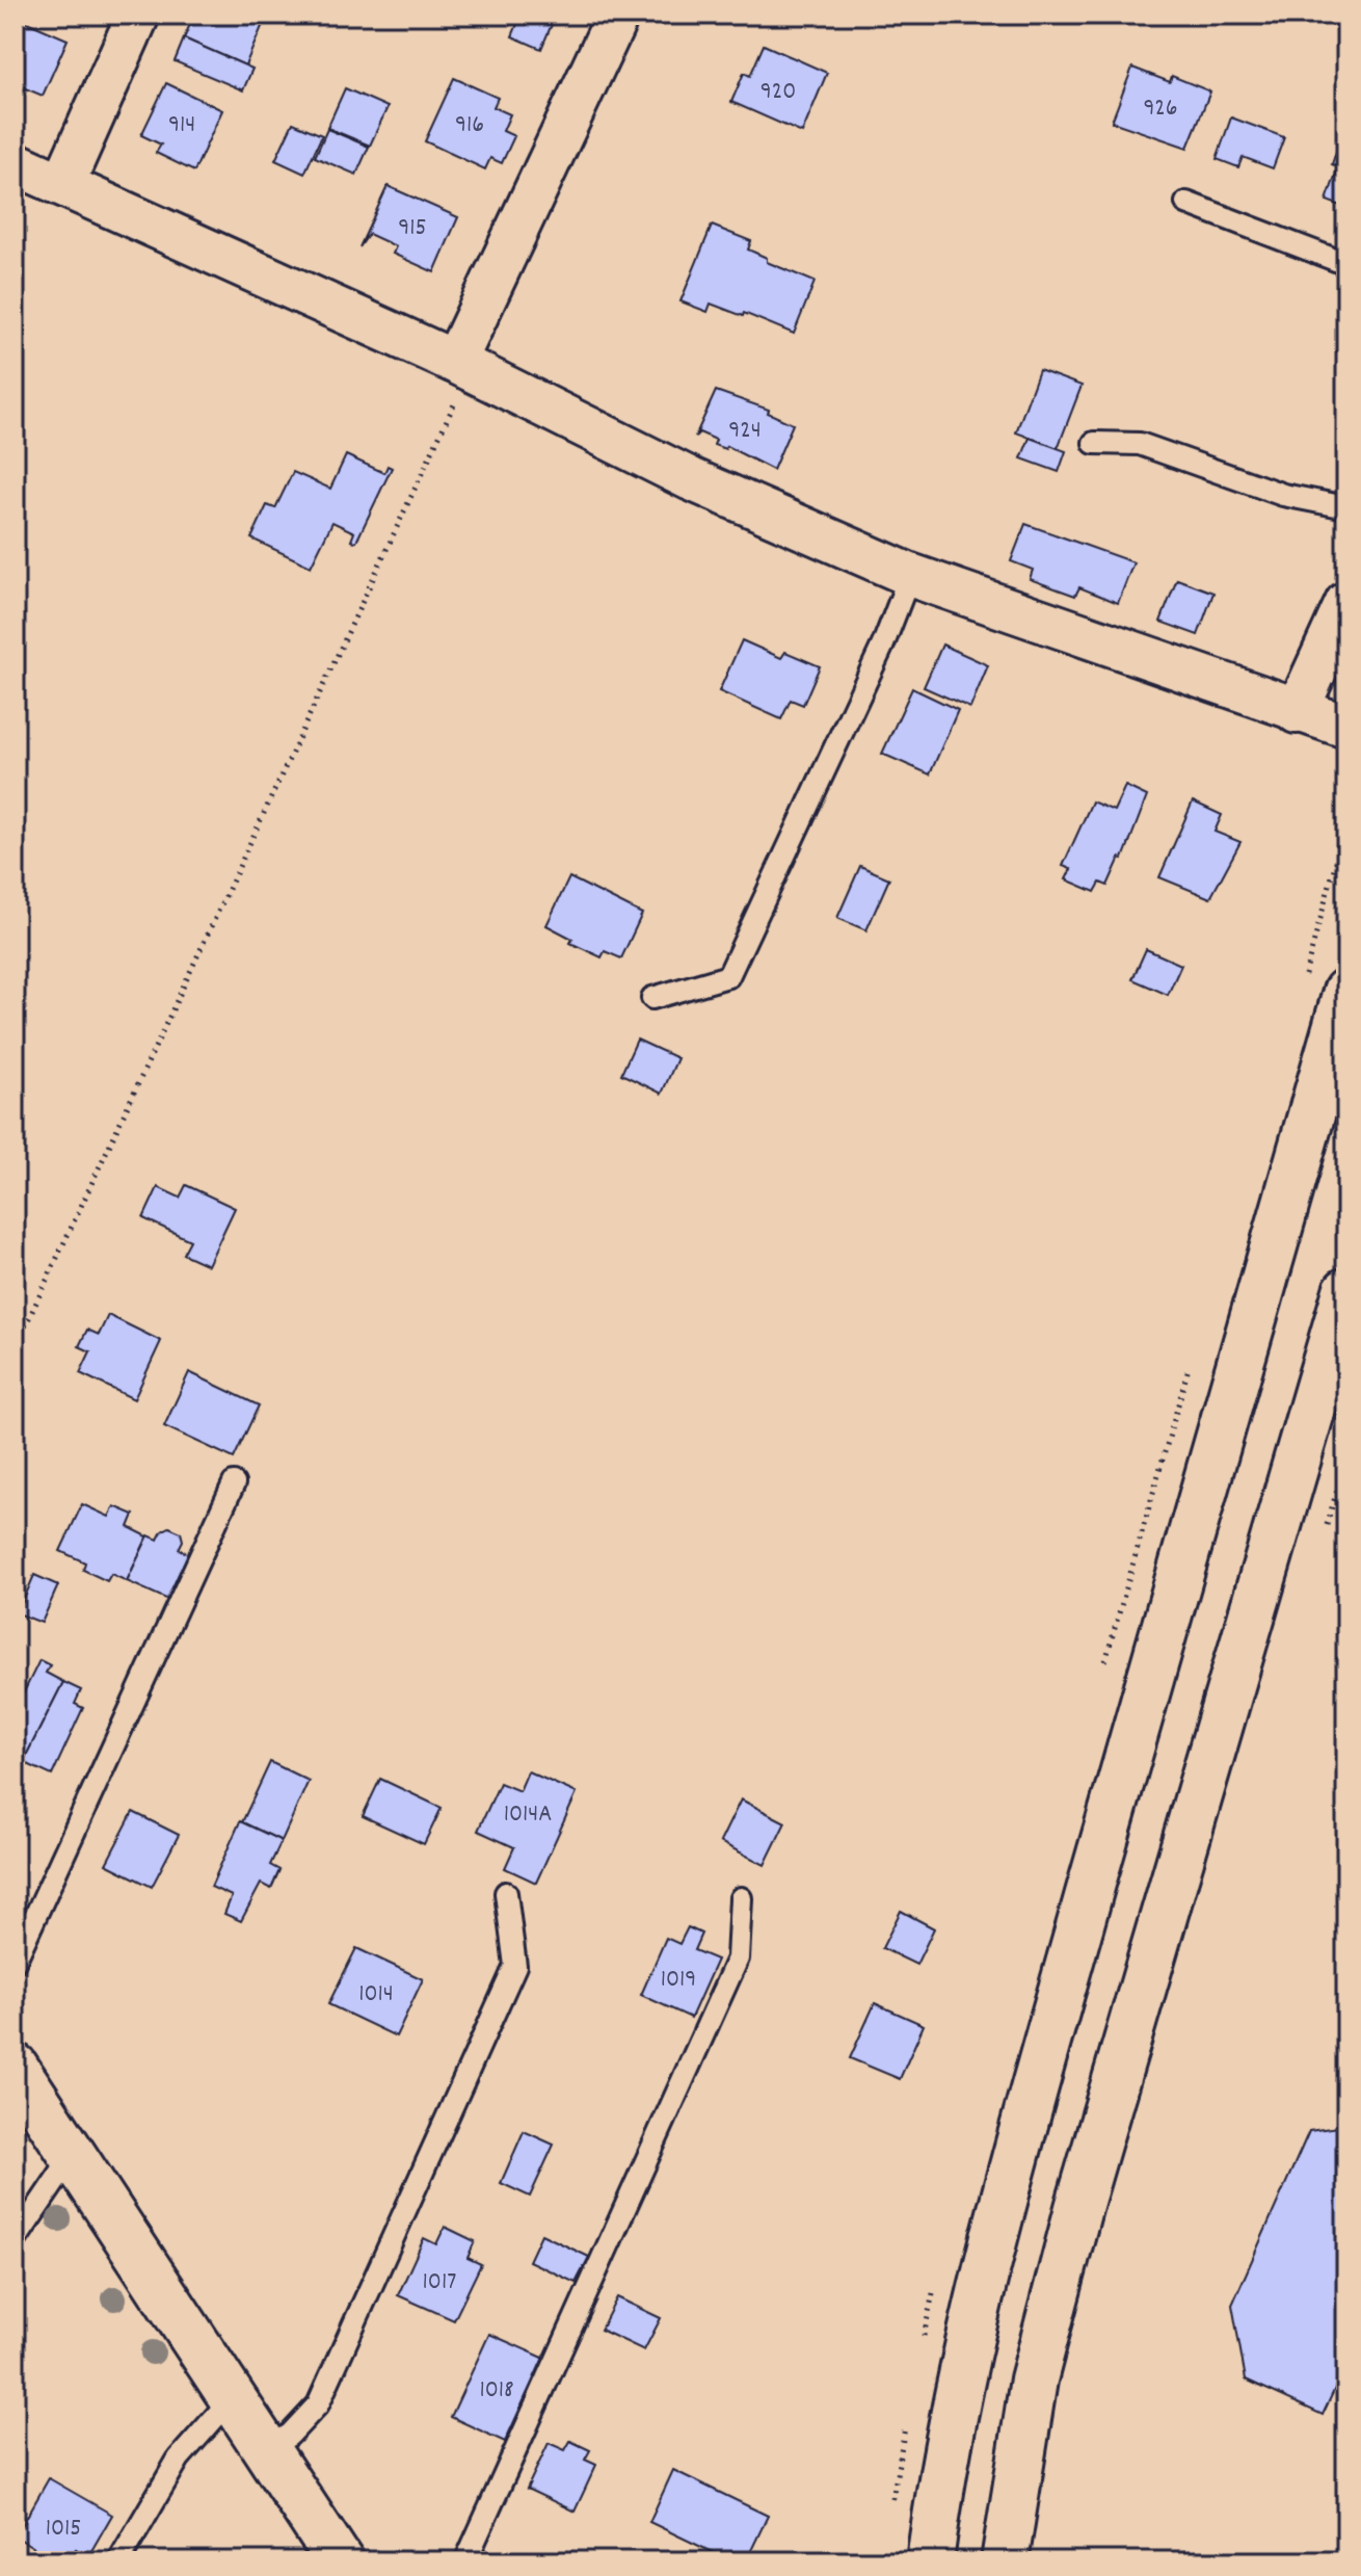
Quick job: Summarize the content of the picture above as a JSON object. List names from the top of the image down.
{
  "house_numbers": [
    "920",
    "926",
    "914",
    "916",
    "915",
    "924",
    "1014A",
    "1019",
    "1014",
    "1017",
    "1018",
    "1015"
  ]
}
